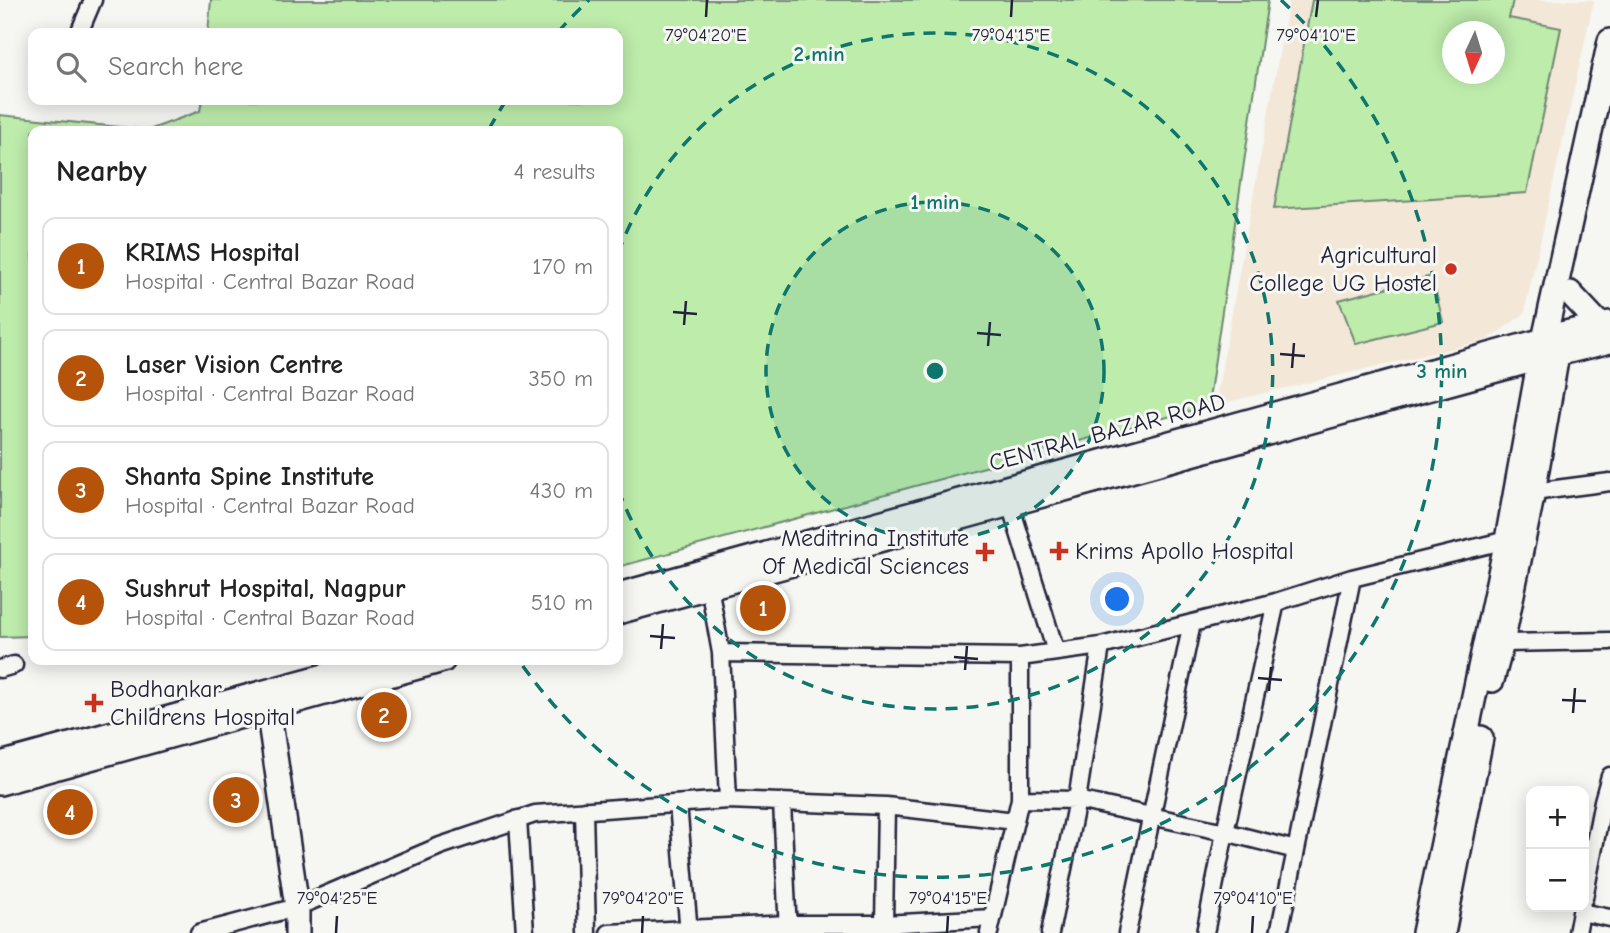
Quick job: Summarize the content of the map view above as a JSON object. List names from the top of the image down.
{
  "streets": {
    "main road": ["CENTRAL BAZAR ROAD"]
  },
  "places": {
    "other": ["Agricultural College UG Hostel"],
    "health": ["Krims Apollo Hospital", "Meditrina Institute Of Medical Sciences", "Bodhankar Childrens Hospital"]
  },
  "north": "bottom",
  "page": {
    "search": "Search here",
    "heading": ["Nearby", "4 results"],
    "list": [
      {
        "mark": "1",
        "name": "KRIMS Hospital",
        "note": "Hospital · Central Bazar Road",
        "value": "170 m"
      },
      {
        "mark": "2",
        "name": "Laser Vision Centre",
        "note": "Hospital · Central Bazar Road",
        "value": "350 m"
      },
      {
        "mark": "3",
        "name": "Shanta Spine Institute",
        "note": "Hospital · Central Bazar Road",
        "value": "430 m"
      },
      {
        "mark": "4",
        "name": "Sushrut Hospital, Nagpur",
        "note": "Hospital · Central Bazar Road",
        "value": "510 m"
      }
    ],
    "pins": [
      "1",
      "2",
      "3",
      "4"
    ],
    "map_buttons": ["+", "−"]
  },
  "coordinates": [
    "79°04'20\"E",
    "79°04'15\"E",
    "79°04'10\"E",
    "79°04'25\"E"
  ],
  "rings": ["2 min", "1 min", "3 min"]
}
